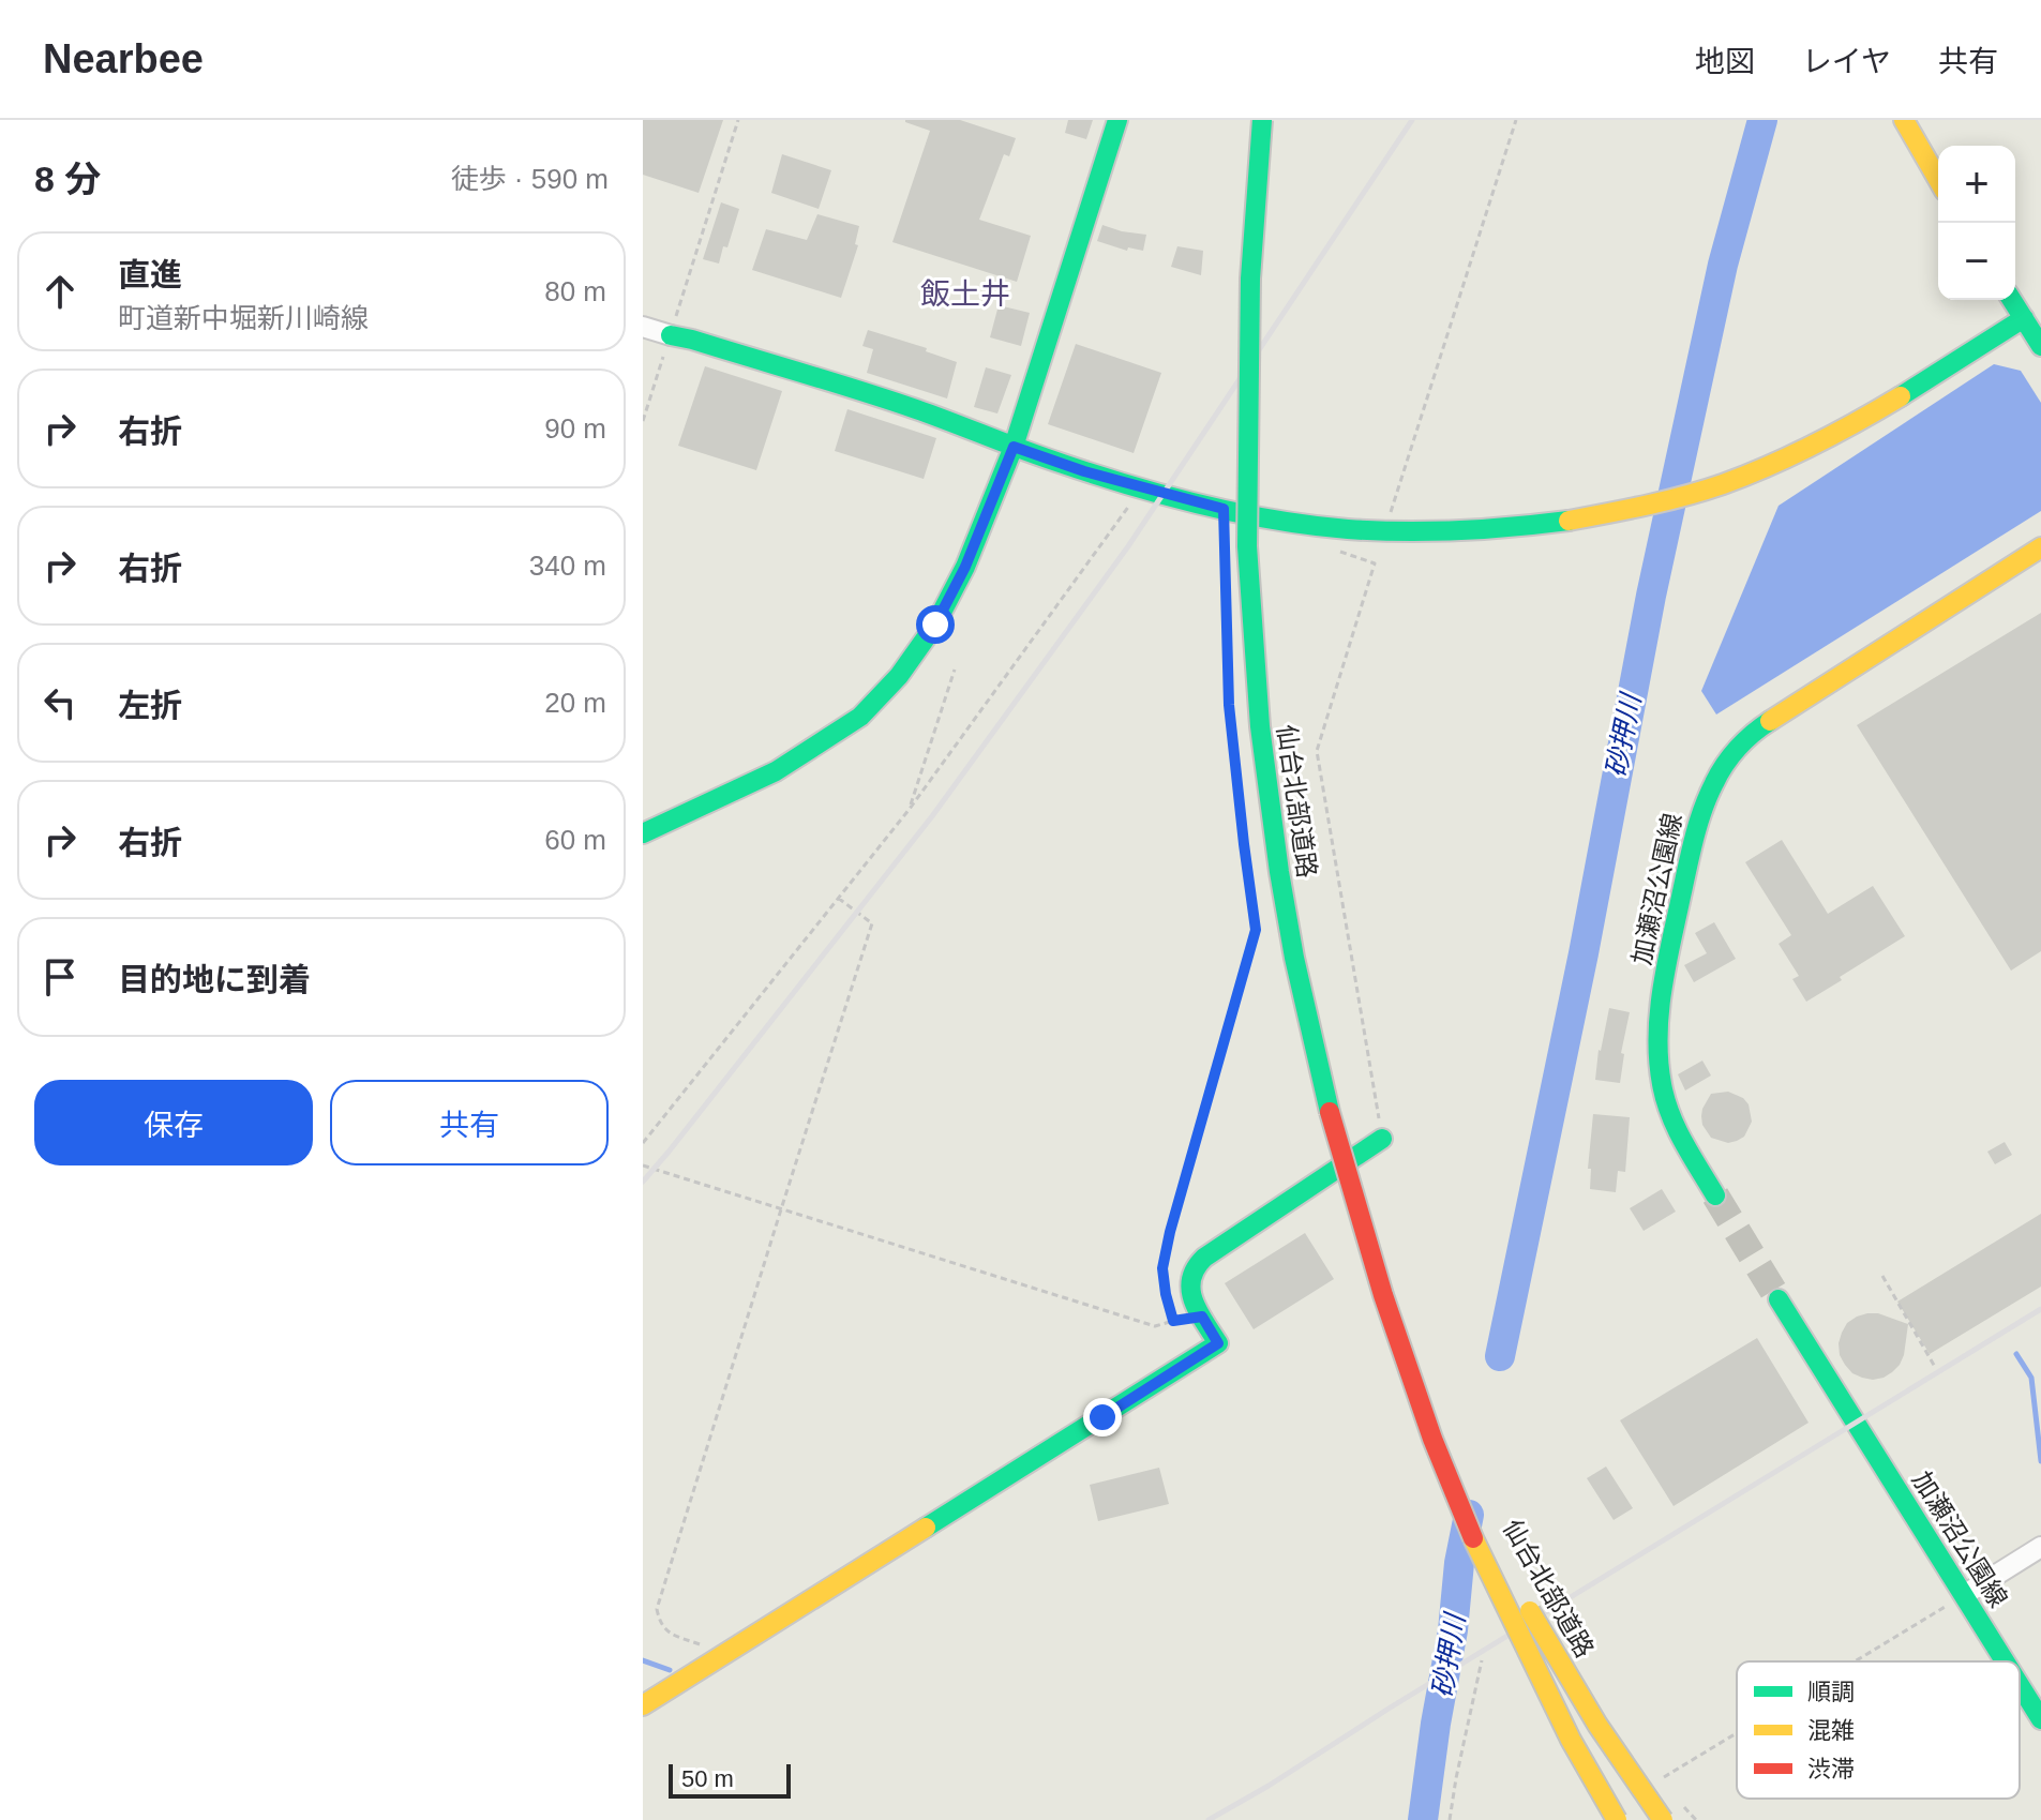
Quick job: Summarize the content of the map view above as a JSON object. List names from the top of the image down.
{
  "streets": {
    "main road": ["仙台北部道路", "加瀬沼公園線"]
  },
  "districts": ["飯土井"],
  "water": ["砂押川"],
  "legend": ["順調", "混雑", "渋滞"],
  "scale_bar": "50 m",
  "page": {
    "header": "Nearbee",
    "nav": ["地図", "レイヤ", "共有"],
    "heading": ["8 分", "徒歩 · 590 m"],
    "map_buttons": ["+", "−"],
    "list": [
      ["直進", "町道新中堀新川崎線", "80 m"],
      ["右折", "90 m"],
      ["右折", "340 m"],
      ["左折", "20 m"],
      ["右折", "60 m"],
      "目的地に到着"
    ],
    "buttons": ["保存", "共有"],
    "scale": "50 m"
  }
}
